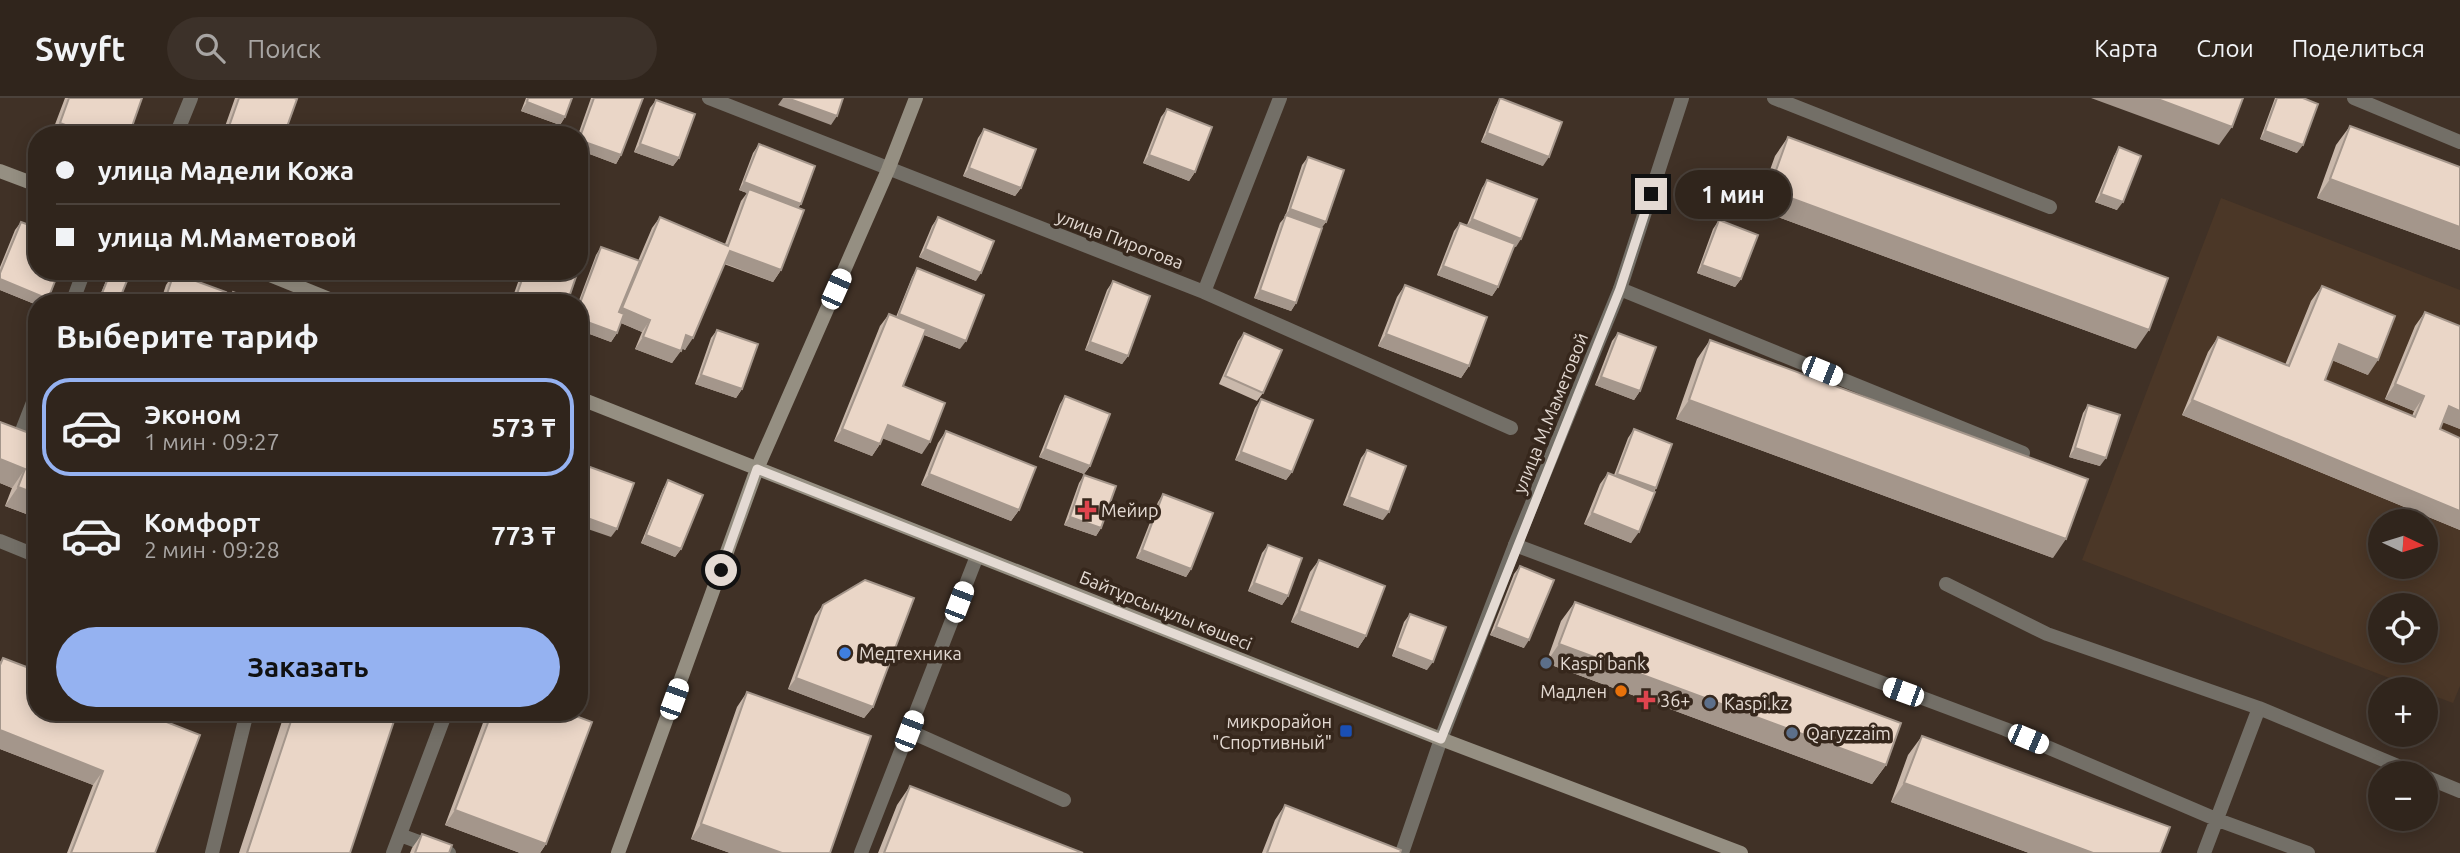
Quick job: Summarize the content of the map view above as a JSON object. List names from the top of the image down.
{
  "streets": {
    "main road": ["Байтұрсынұлы көшесі"],
    "street": ["улица Пирогова", "улица М.Маметовой"]
  },
  "crossings": [
    ["улица М.Маметовой", "Байтұрсынұлы көшесі"]
  ],
  "places": {
    "health": ["Мейир", "36+"],
    "other": [
      "Медтехника",
      "Kaspi bank",
      "Мадлен",
      "Kaspi.kz",
      "Qaryzzaim"
    ],
    "transit": ["микрорайон \"Спортивный\""]
  },
  "north": "right",
  "page": {
    "header": "Swyft",
    "search": "Поиск",
    "nav": ["Карта", "Слои", "Поделиться"],
    "banner": ["улица Мадели Кожа", "улица М.Маметовой"],
    "bubble": "1 мин",
    "heading": "Выберите тариф",
    "list": [
      {
        "name": "Эконом",
        "note": "1 мин · 09:27",
        "value": "573 ₸"
      },
      {
        "name": "Комфорт",
        "note": "2 мин · 09:28",
        "value": "773 ₸"
      }
    ],
    "map_buttons": ["+", "−"],
    "buttons": "Заказать"
  }
}
